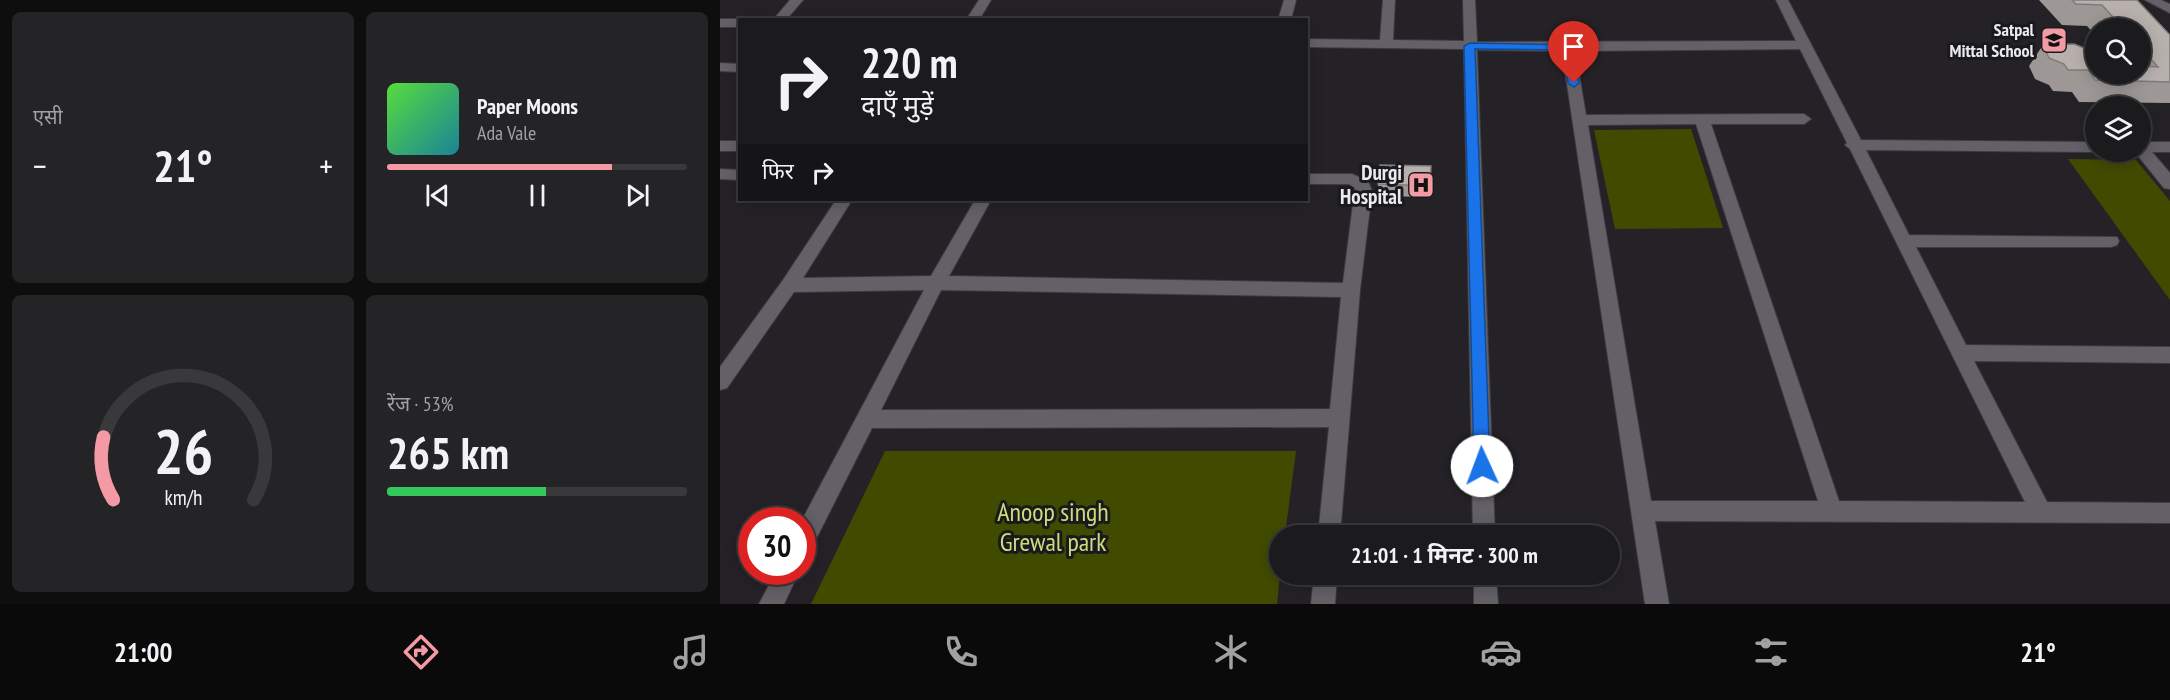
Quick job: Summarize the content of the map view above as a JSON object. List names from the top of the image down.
{
  "parks": ["Anoop singh Grewal park"],
  "places": {
    "school or university": ["Satpal Mittal School"],
    "hospital": ["Durgi Hospital"]
  },
  "page": {
    "tile": [
      "एसी",
      ["रेंज · 53%", "265 km"]
    ],
    "turn": ["220 m", "दाएँ मुड़ें"],
    "song": ["Paper Moons", "Ada Vale"],
    "heat": ["−", "21°", "+"],
    "then": "फिर",
    "limit": "30",
    "trip": "21:01 · 1 मिनट · 300 m",
    "tabs": ["21:00", "21°"],
    "gauge": ["26", "km/h"]
  }
}
